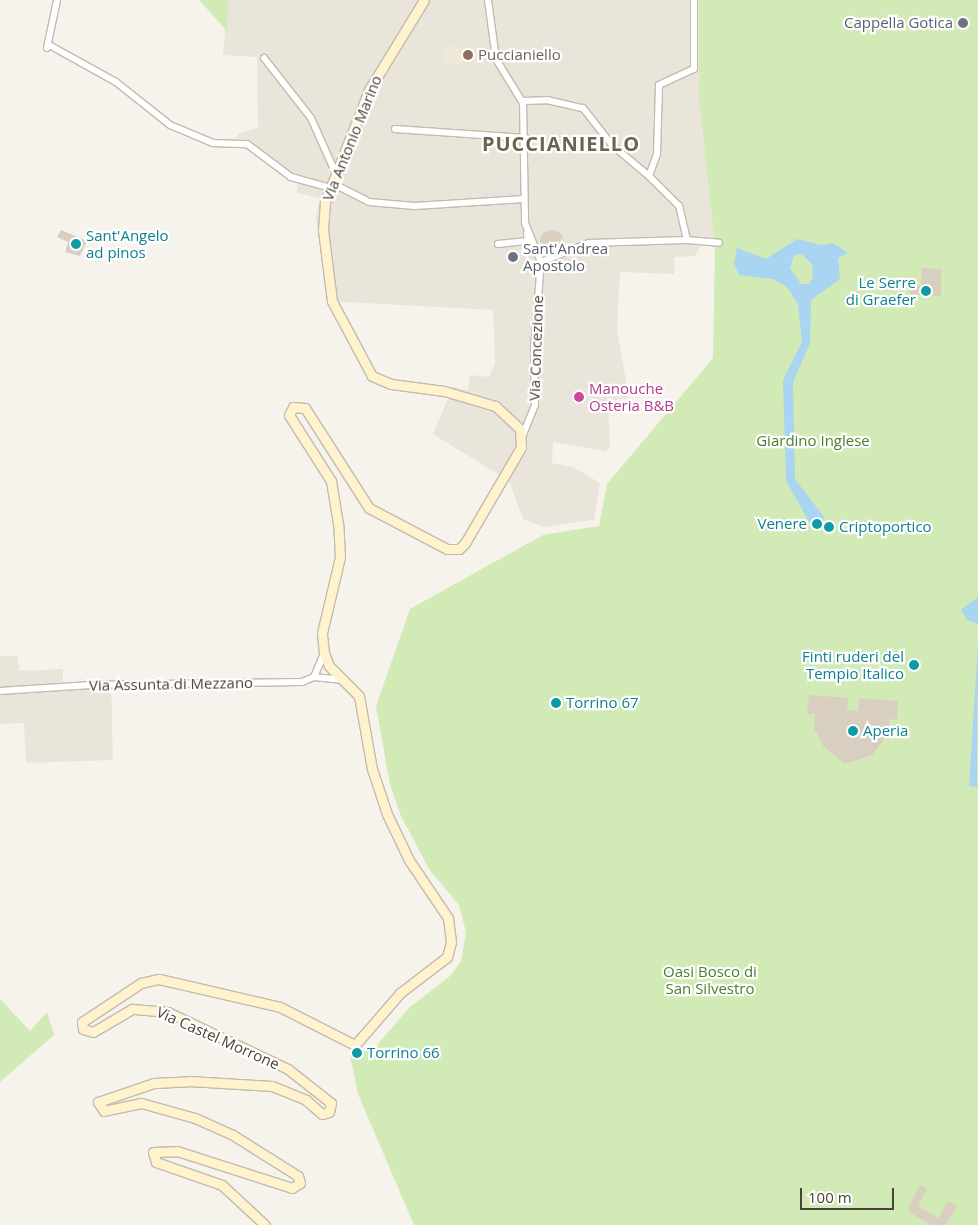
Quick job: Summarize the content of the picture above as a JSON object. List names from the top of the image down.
{
  "streets": {
    "street": [
      "Via Antonio Marino",
      "Via Concezione",
      "Via Assunta di Mezzano",
      "Via Castel Morrone"
    ]
  },
  "crossings": [
    ["Via Antonio Marino", "Via Concezione"]
  ],
  "districts": ["PUCCIANIELLO"],
  "parks": ["Giardino Inglese", "Oasi Bosco di San Silvestro"],
  "places": [
    "Cappella Gotica",
    "Puccianiello",
    "Sant'Angelo ad pinos",
    "Sant'Andrea Apostolo",
    "Le Serre di Graefer",
    "Manouche Osteria B&B",
    "Venere",
    "Criptoportico",
    "Finti ruderi del Tempio Italico",
    "Torrino 67",
    "Aperia",
    "Torrino 66"
  ],
  "scale_bar": "100 m"
}
